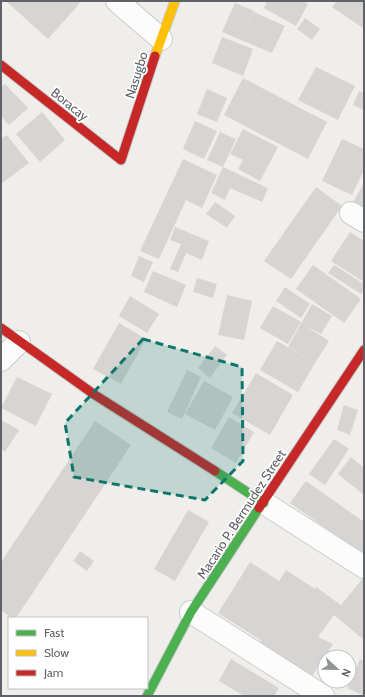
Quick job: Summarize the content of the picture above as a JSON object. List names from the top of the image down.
{
  "streets": {
    "street": ["Nasugbo", "Boracay", "Macario P. Bermudez Street"]
  },
  "crossings": [
    ["Nasugbo", "Boracay"]
  ],
  "legend": ["Fast", "Slow", "Jam"],
  "north": "right"
}
